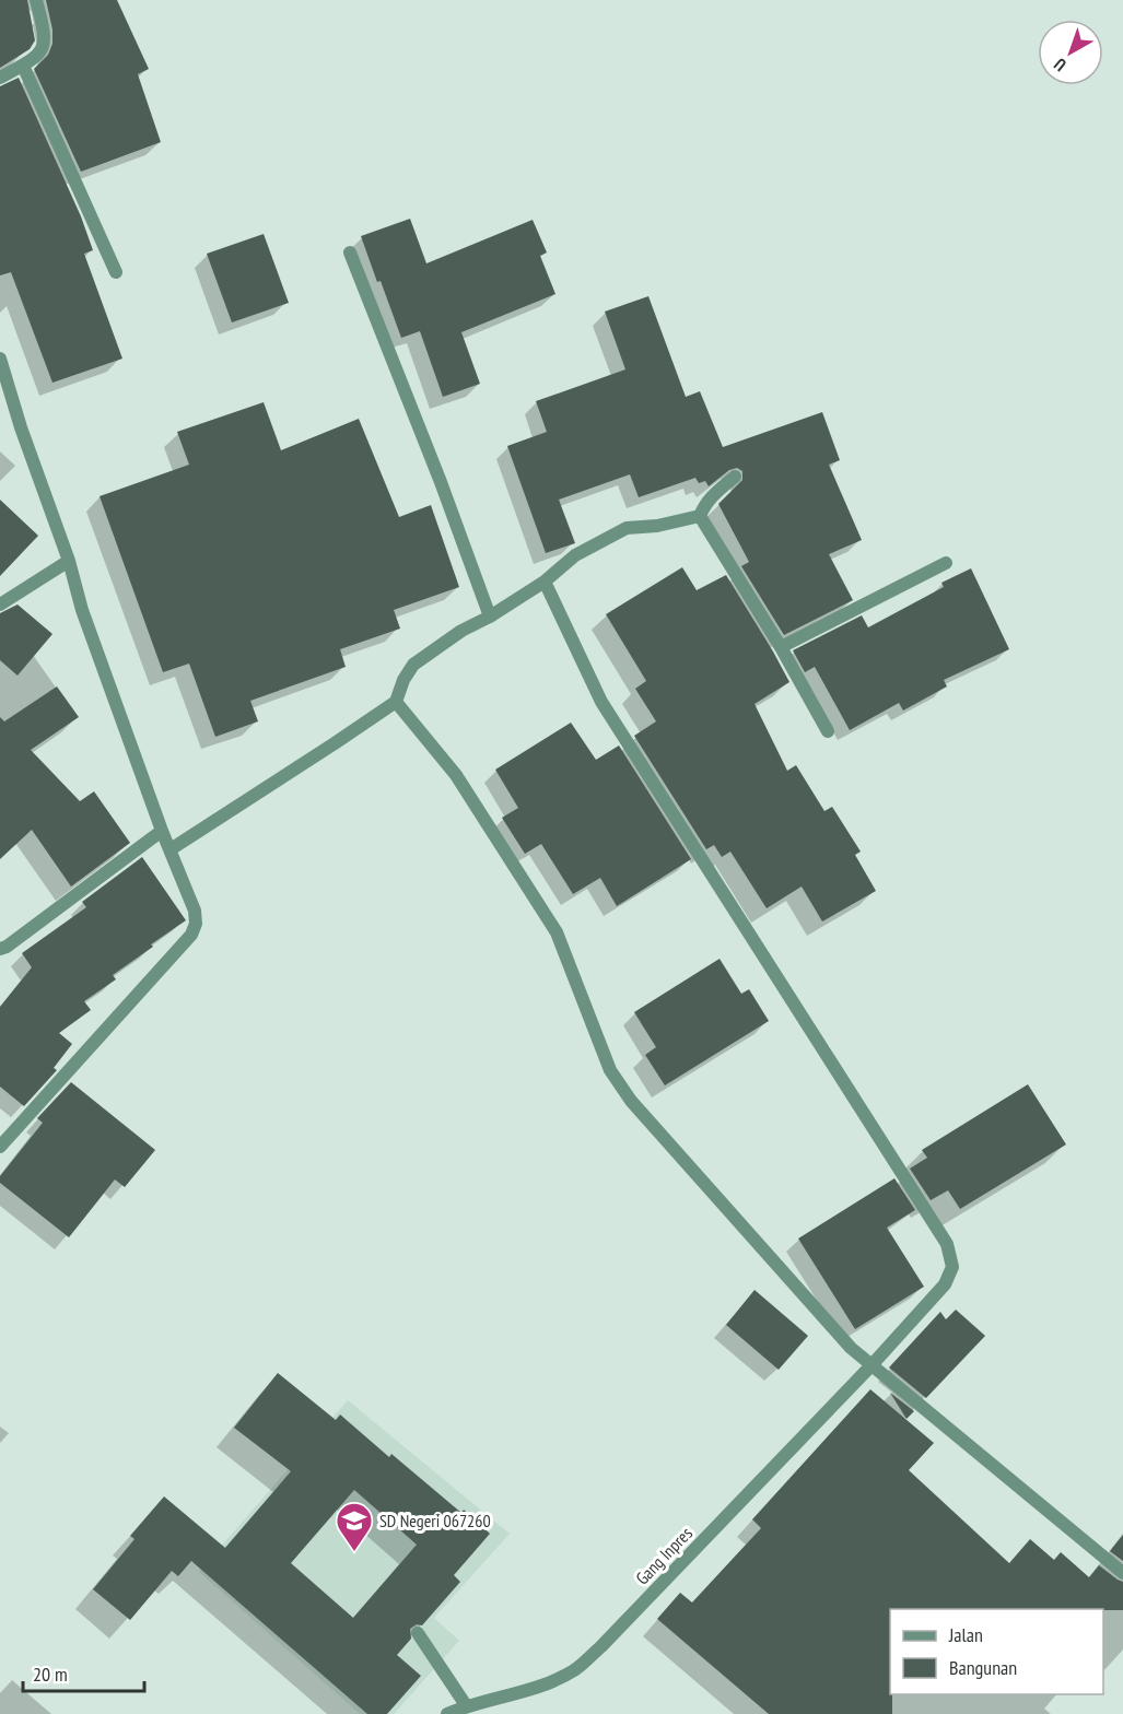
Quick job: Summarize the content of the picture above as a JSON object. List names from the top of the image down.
{
  "streets": {
    "street": ["Gang Inpres"]
  },
  "places": {
    "school or university": ["SD Negeri 067260"]
  },
  "legend": ["Jalan", "Bangunan"],
  "scale_bar": "20 m",
  "north": "bottom left"
}
